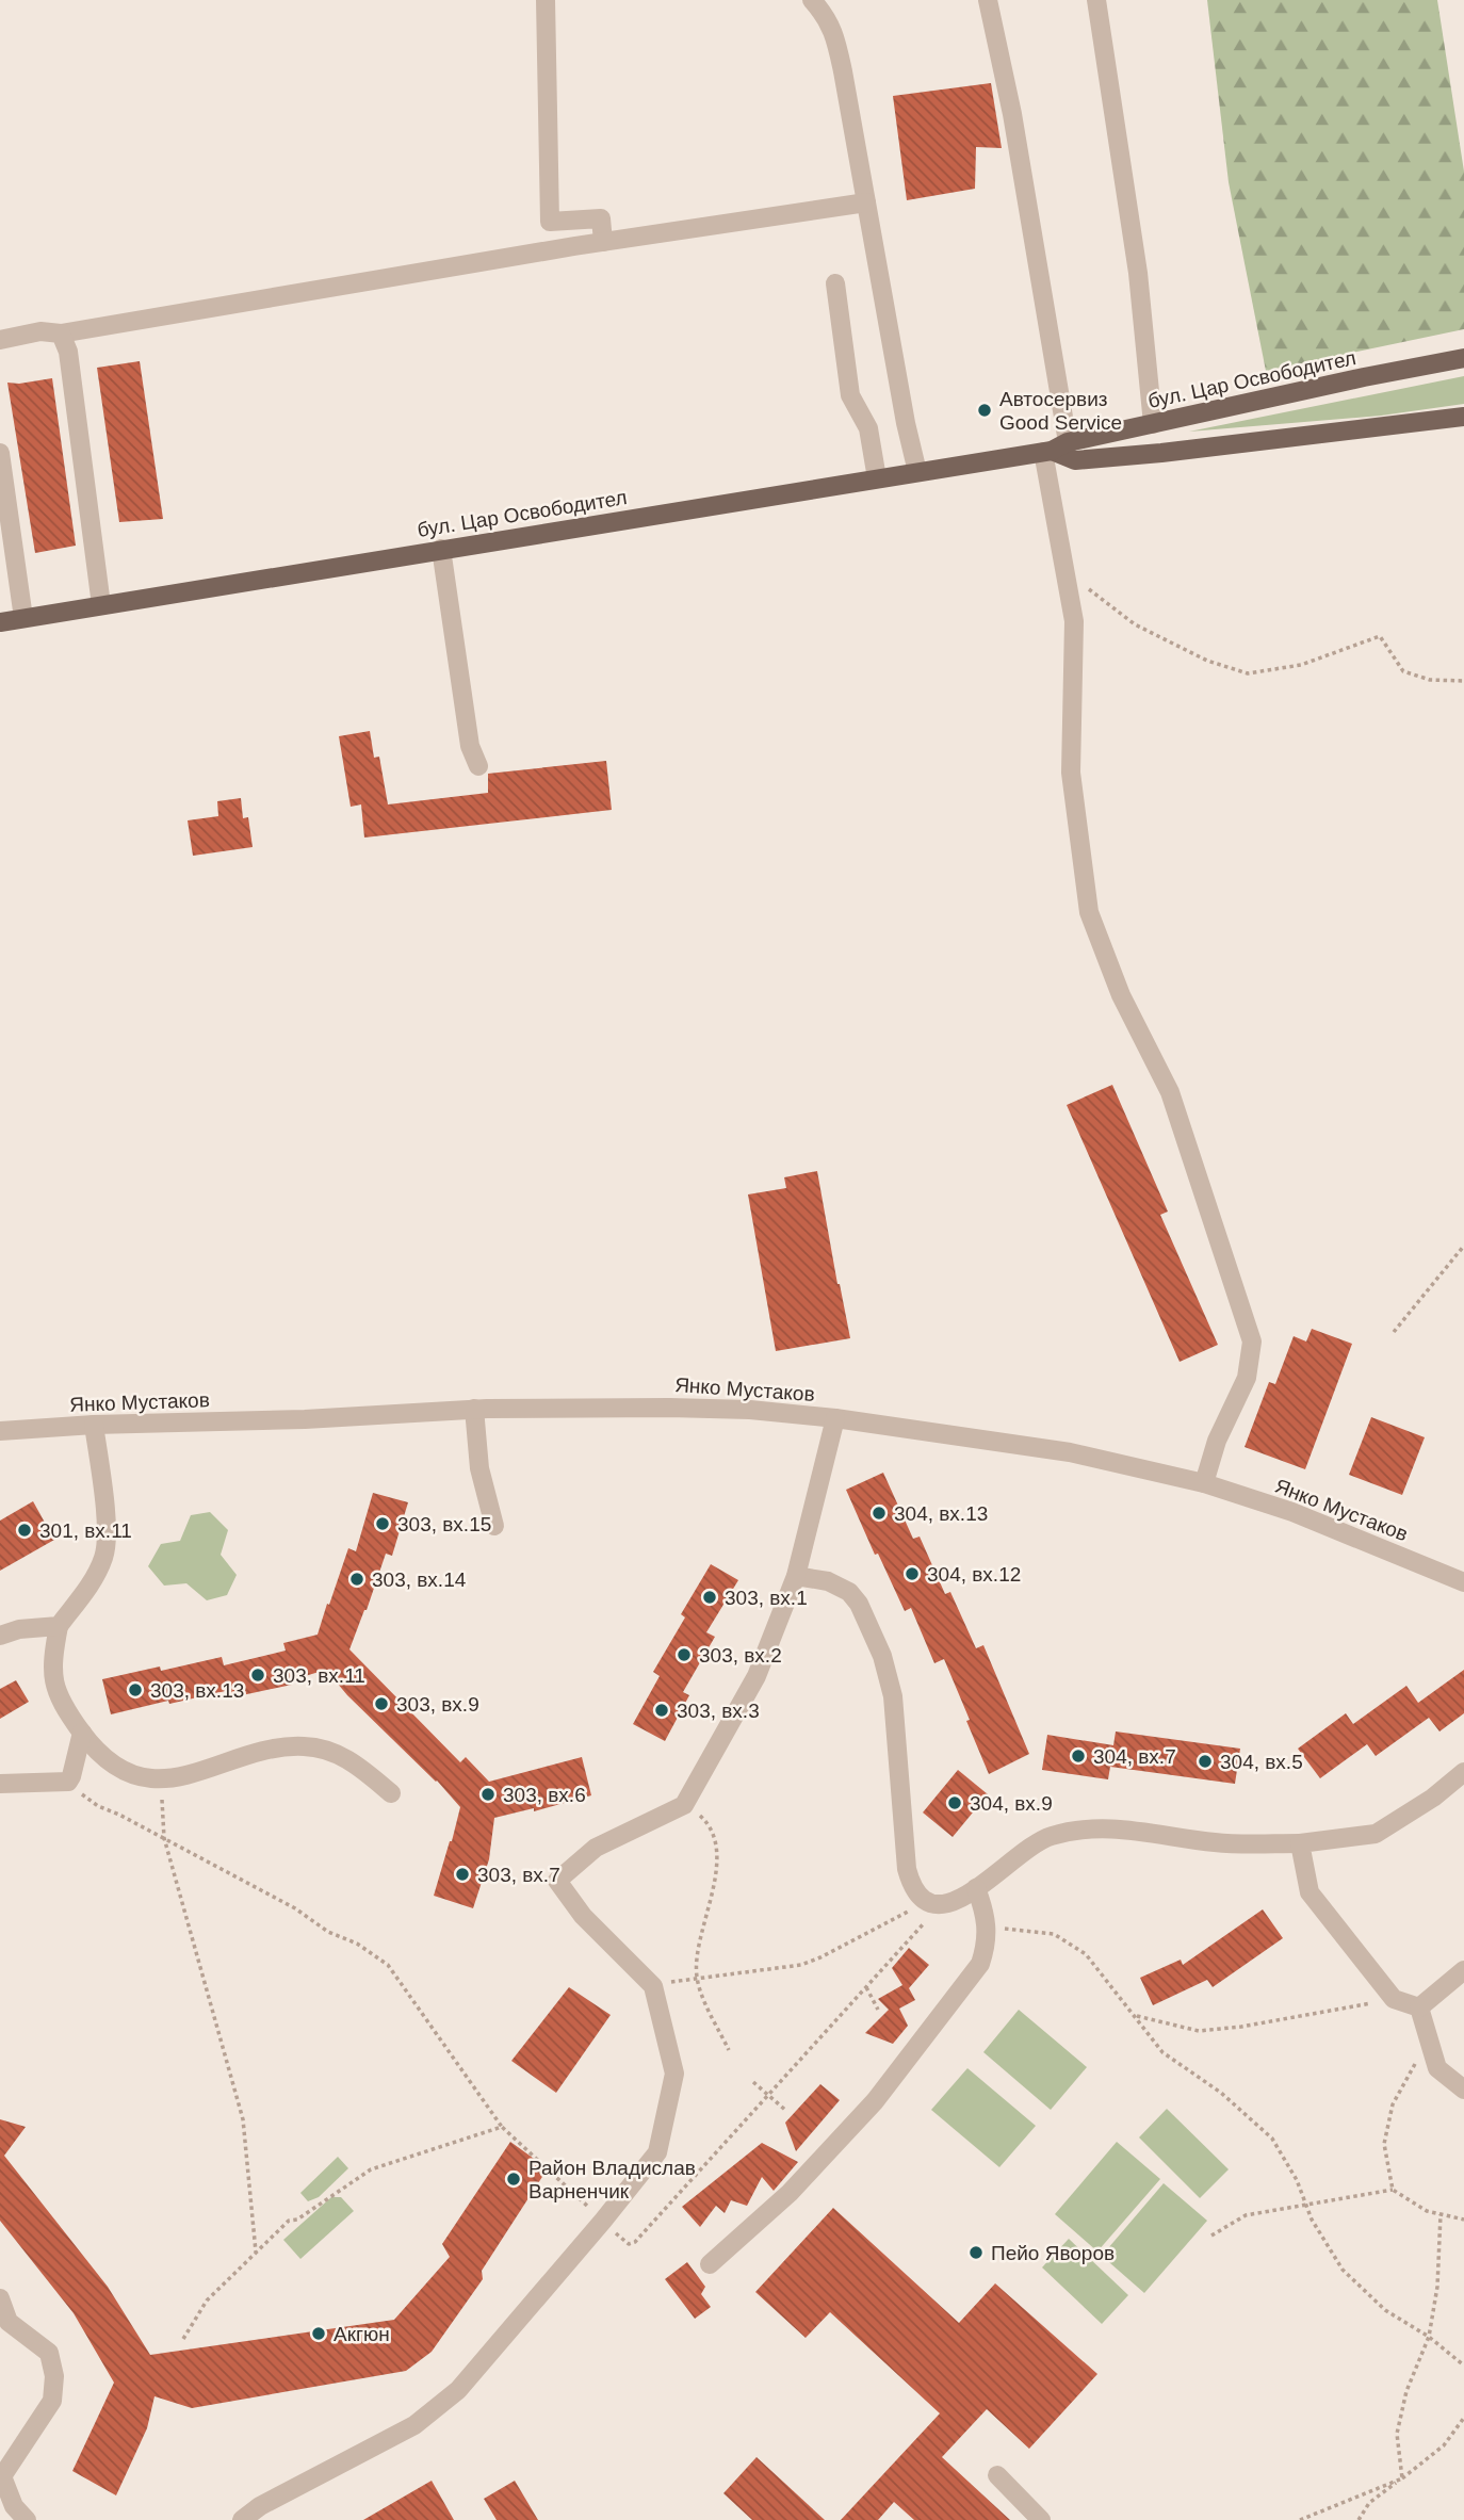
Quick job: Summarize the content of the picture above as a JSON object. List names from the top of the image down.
{
  "streets": {
    "main road": ["бул. Цар Освободител"],
    "street": ["Янко Мустаков"]
  },
  "places": [
    "Автосервиз Good Service",
    "304, вх.13",
    "303, вх.15",
    "301, вх.11",
    "304, вх.12",
    "303, вх.14",
    "303, вх.1",
    "303, вх.2",
    "303, вх.11",
    "303, вх.13",
    "303, вх.9",
    "303, вх.3",
    "304, вх.7",
    "304, вх.5",
    "303, вх.6",
    "304, вх.9",
    "303, вх.7",
    "Район Владислав Варненчик",
    "Пейо Яворов",
    "Акгюн"
  ]
}
